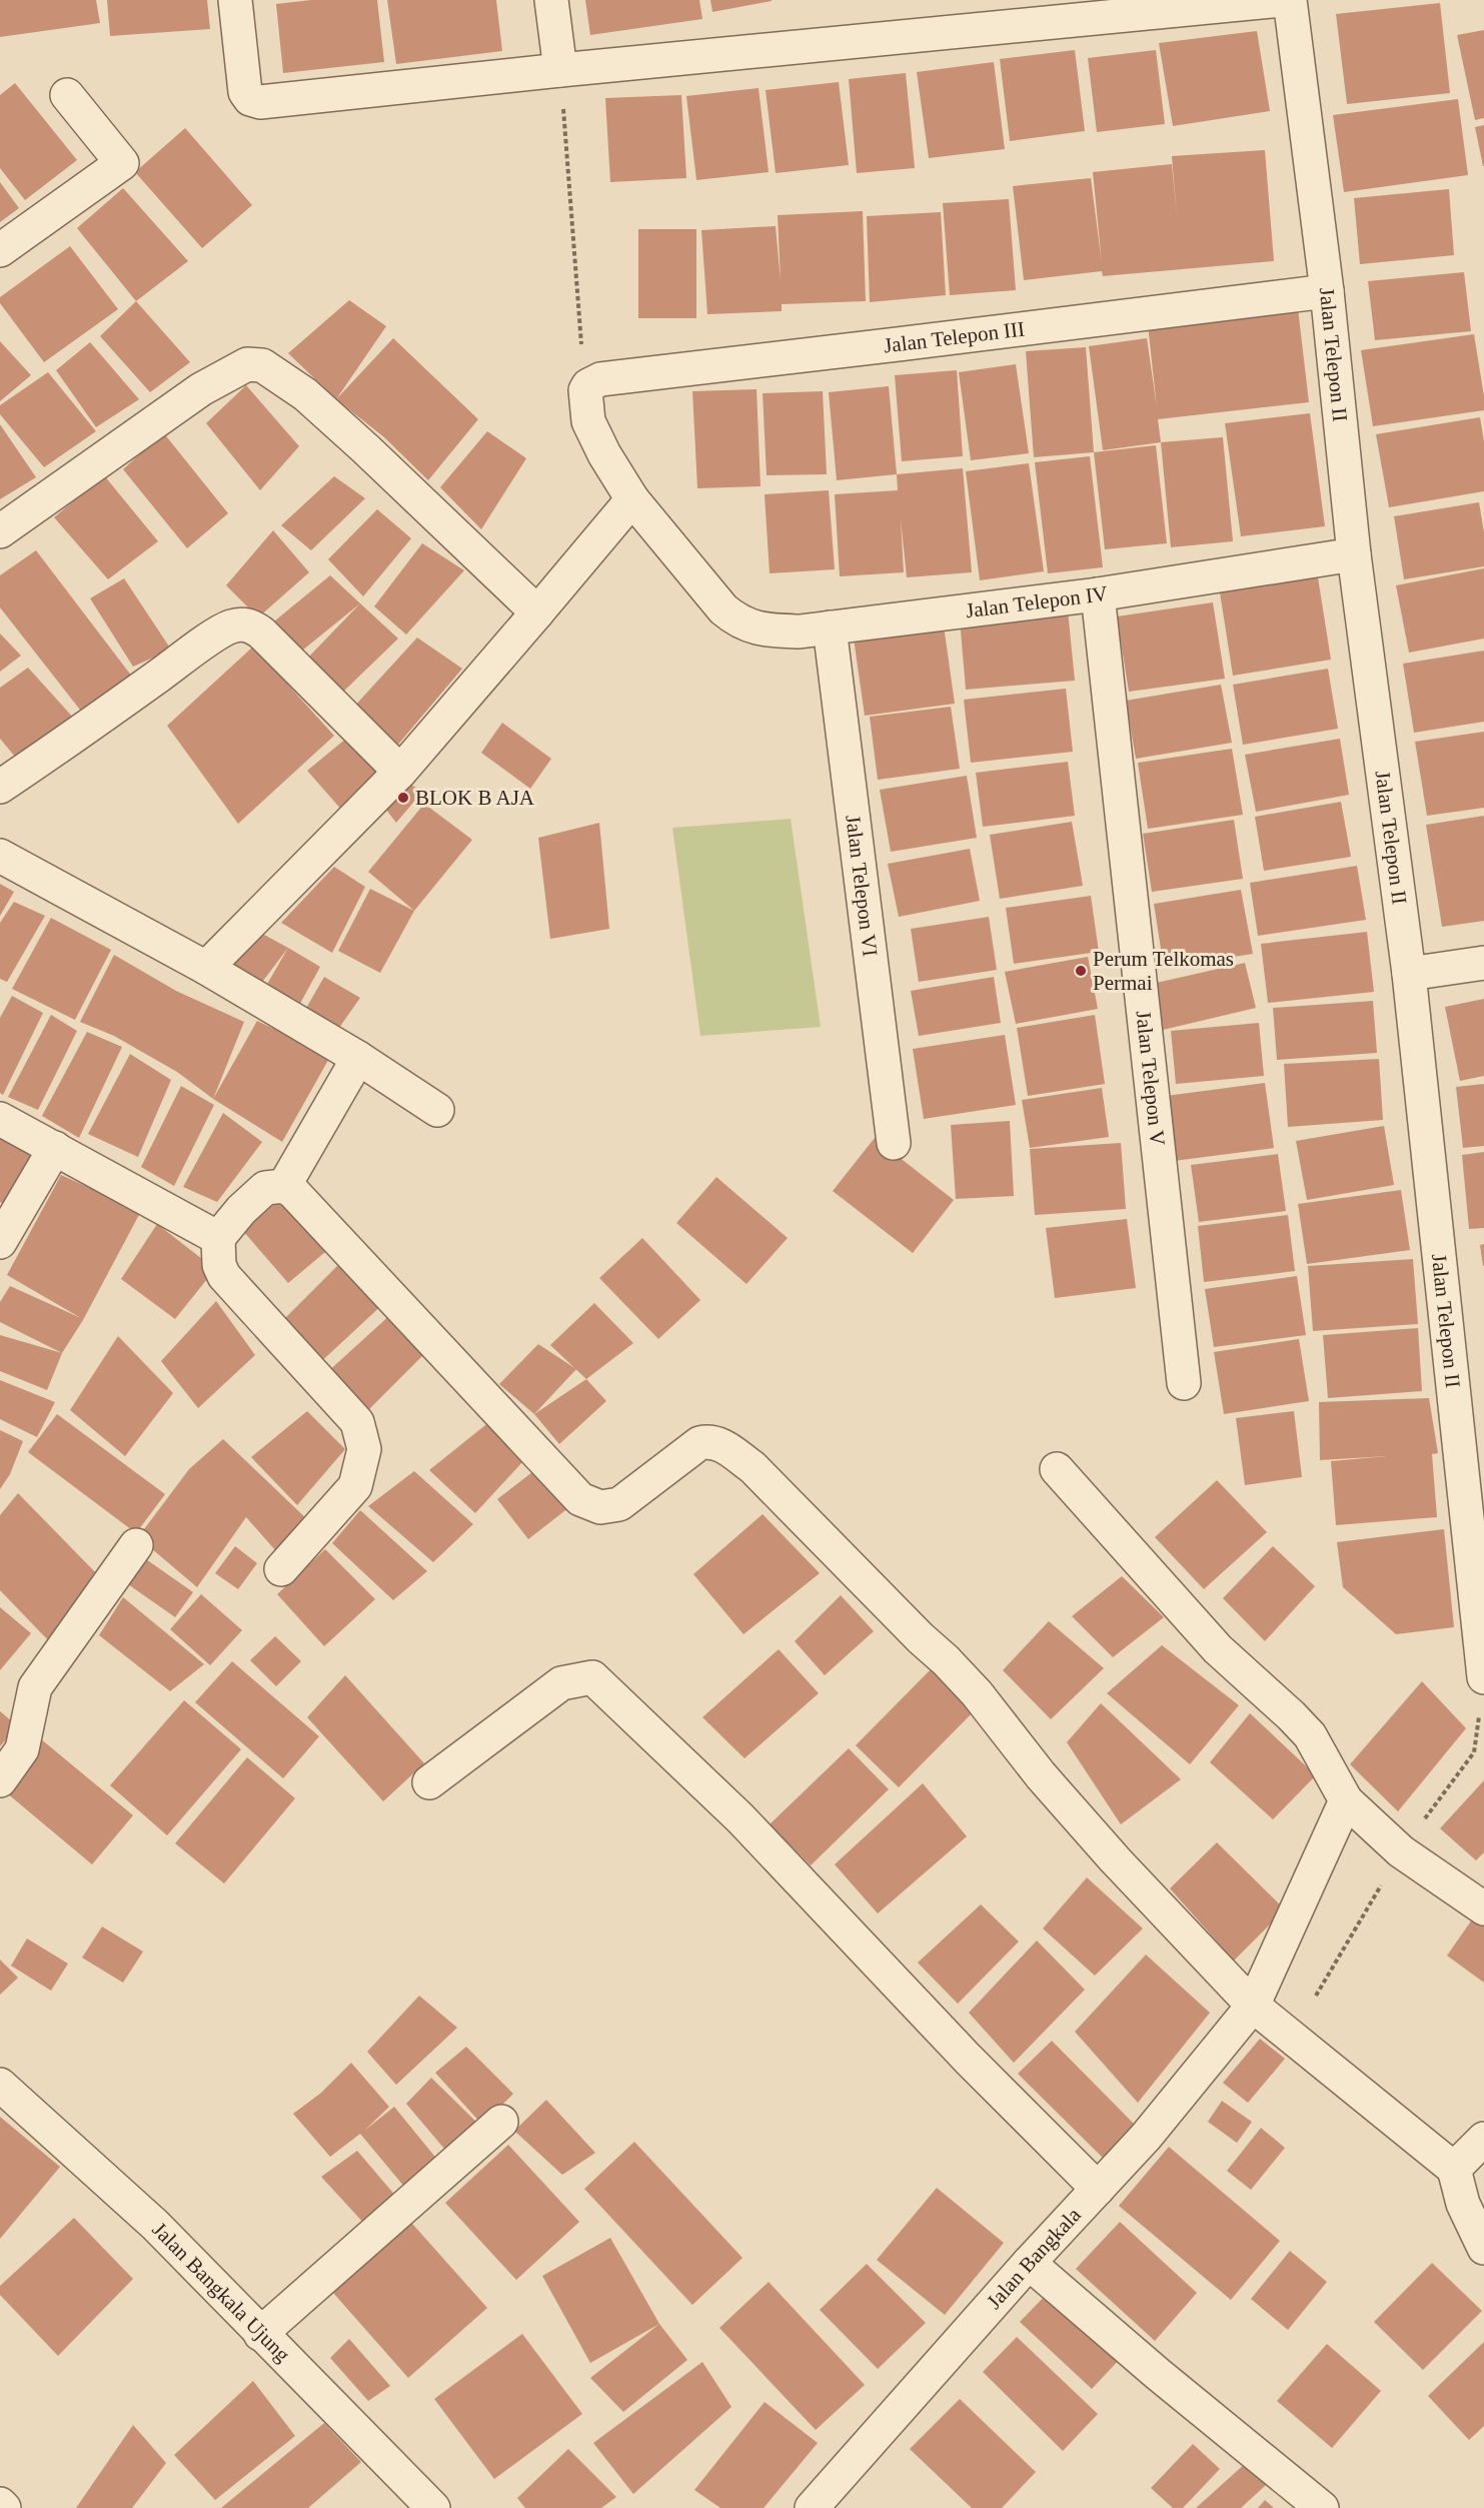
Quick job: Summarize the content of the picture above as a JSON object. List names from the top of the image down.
{
  "streets": {
    "street": [
      "Jalan Telepon III",
      "Jalan Telepon II",
      "Jalan Telepon IV",
      "Jalan Telepon VI",
      "Jalan Telepon V",
      "Jalan Bangkala",
      "Jalan Bangkala Ujung"
    ]
  },
  "crossings": [
    ["Jalan Telepon III", "Jalan Telepon II"],
    ["Jalan Telepon III", "Jalan Telepon IV"],
    ["Jalan Telepon II", "Jalan Telepon IV"],
    ["Jalan Telepon IV", "Jalan Telepon VI"],
    ["Jalan Telepon IV", "Jalan Telepon V"]
  ],
  "places": ["BLOK B AJA", "Perum Telkomas Permai"]
}
